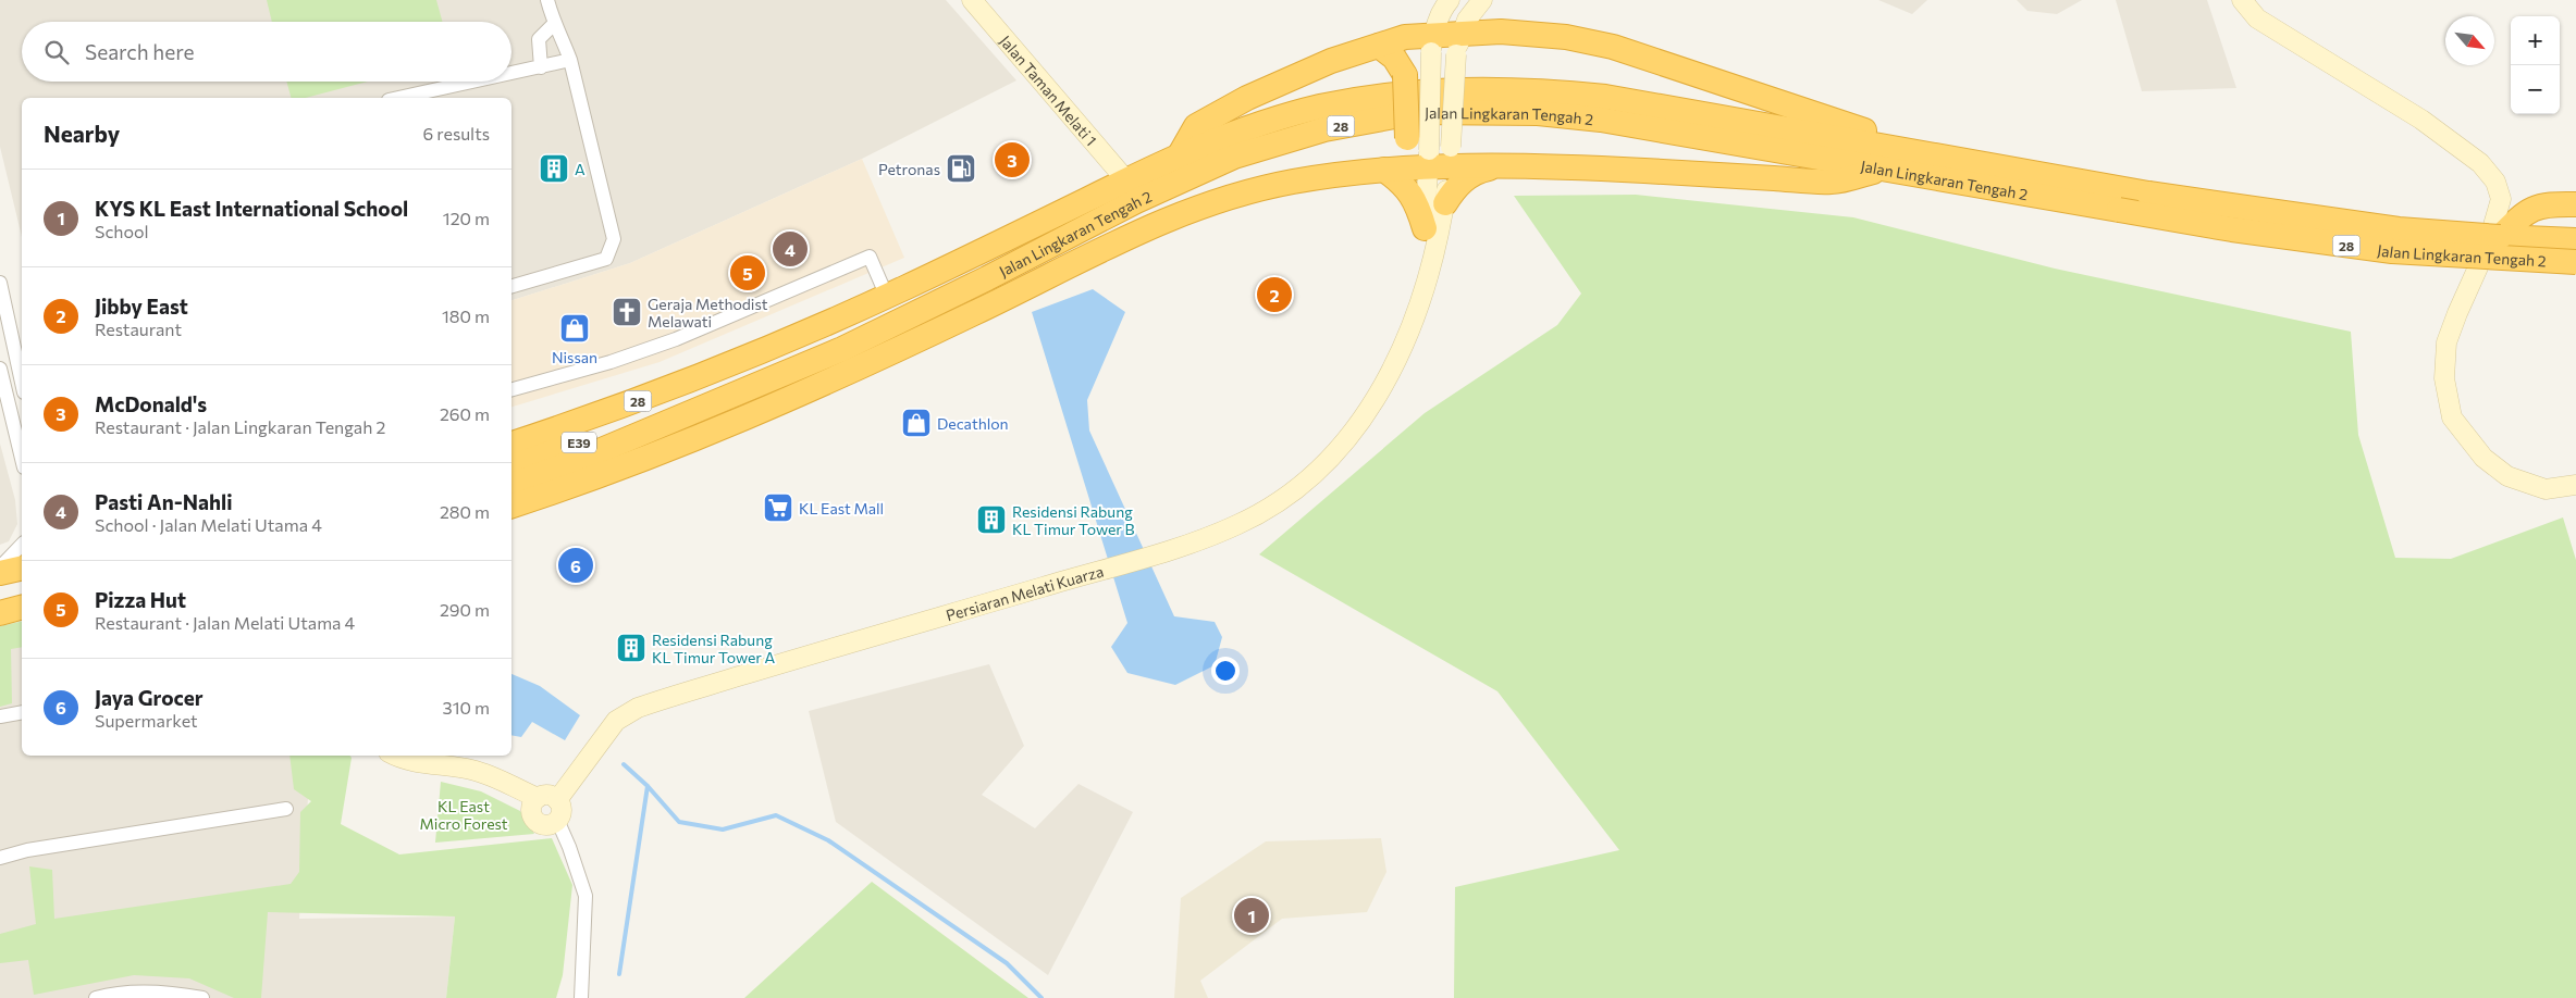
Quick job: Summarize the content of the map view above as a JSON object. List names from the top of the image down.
{
  "streets": {
    "highway": ["Jalan Lingkaran Tengah 2", "28", "E39"],
    "street": ["Jalan Taman Melati 1", "Persiaran Melati Kuarza"]
  },
  "crossings": [
    ["Jalan Taman Melati 1", "Jalan Lingkaran Tengah 2"],
    ["Jalan Lingkaran Tengah 2", "E39"]
  ],
  "parks": ["KL East Micro Forest"],
  "places": {
    "building": ["A", "Residensi Rabung KL Timur Tower B", "Residensi Rabung KL Timur Tower A"],
    "fuel station": ["Petronas"],
    "church": ["Geraja Methodist Melawati"],
    "shop": ["Nissan", "Decathlon"],
    "supermarket": ["KL East Mall"]
  },
  "north": "bottom right",
  "page": {
    "map_buttons": ["+", "−"],
    "search": "Search here",
    "heading": ["Nearby", "6 results"],
    "pins": [
      "3",
      "4",
      "5",
      "2",
      "6",
      "1"
    ],
    "list": [
      {
        "mark": "1",
        "name": "KYS KL East International School",
        "note": "School",
        "value": "120 m"
      },
      {
        "mark": "2",
        "name": "Jibby East",
        "note": "Restaurant",
        "value": "180 m"
      },
      {
        "mark": "3",
        "name": "McDonald's",
        "note": "Restaurant · Jalan Lingkaran Tengah 2",
        "value": "260 m"
      },
      {
        "mark": "4",
        "name": "Pasti An-Nahli",
        "note": "School · Jalan Melati Utama 4",
        "value": "280 m"
      },
      {
        "mark": "5",
        "name": "Pizza Hut",
        "note": "Restaurant · Jalan Melati Utama 4",
        "value": "290 m"
      },
      {
        "mark": "6",
        "name": "Jaya Grocer",
        "note": "Supermarket",
        "value": "310 m"
      }
    ]
  }
}
